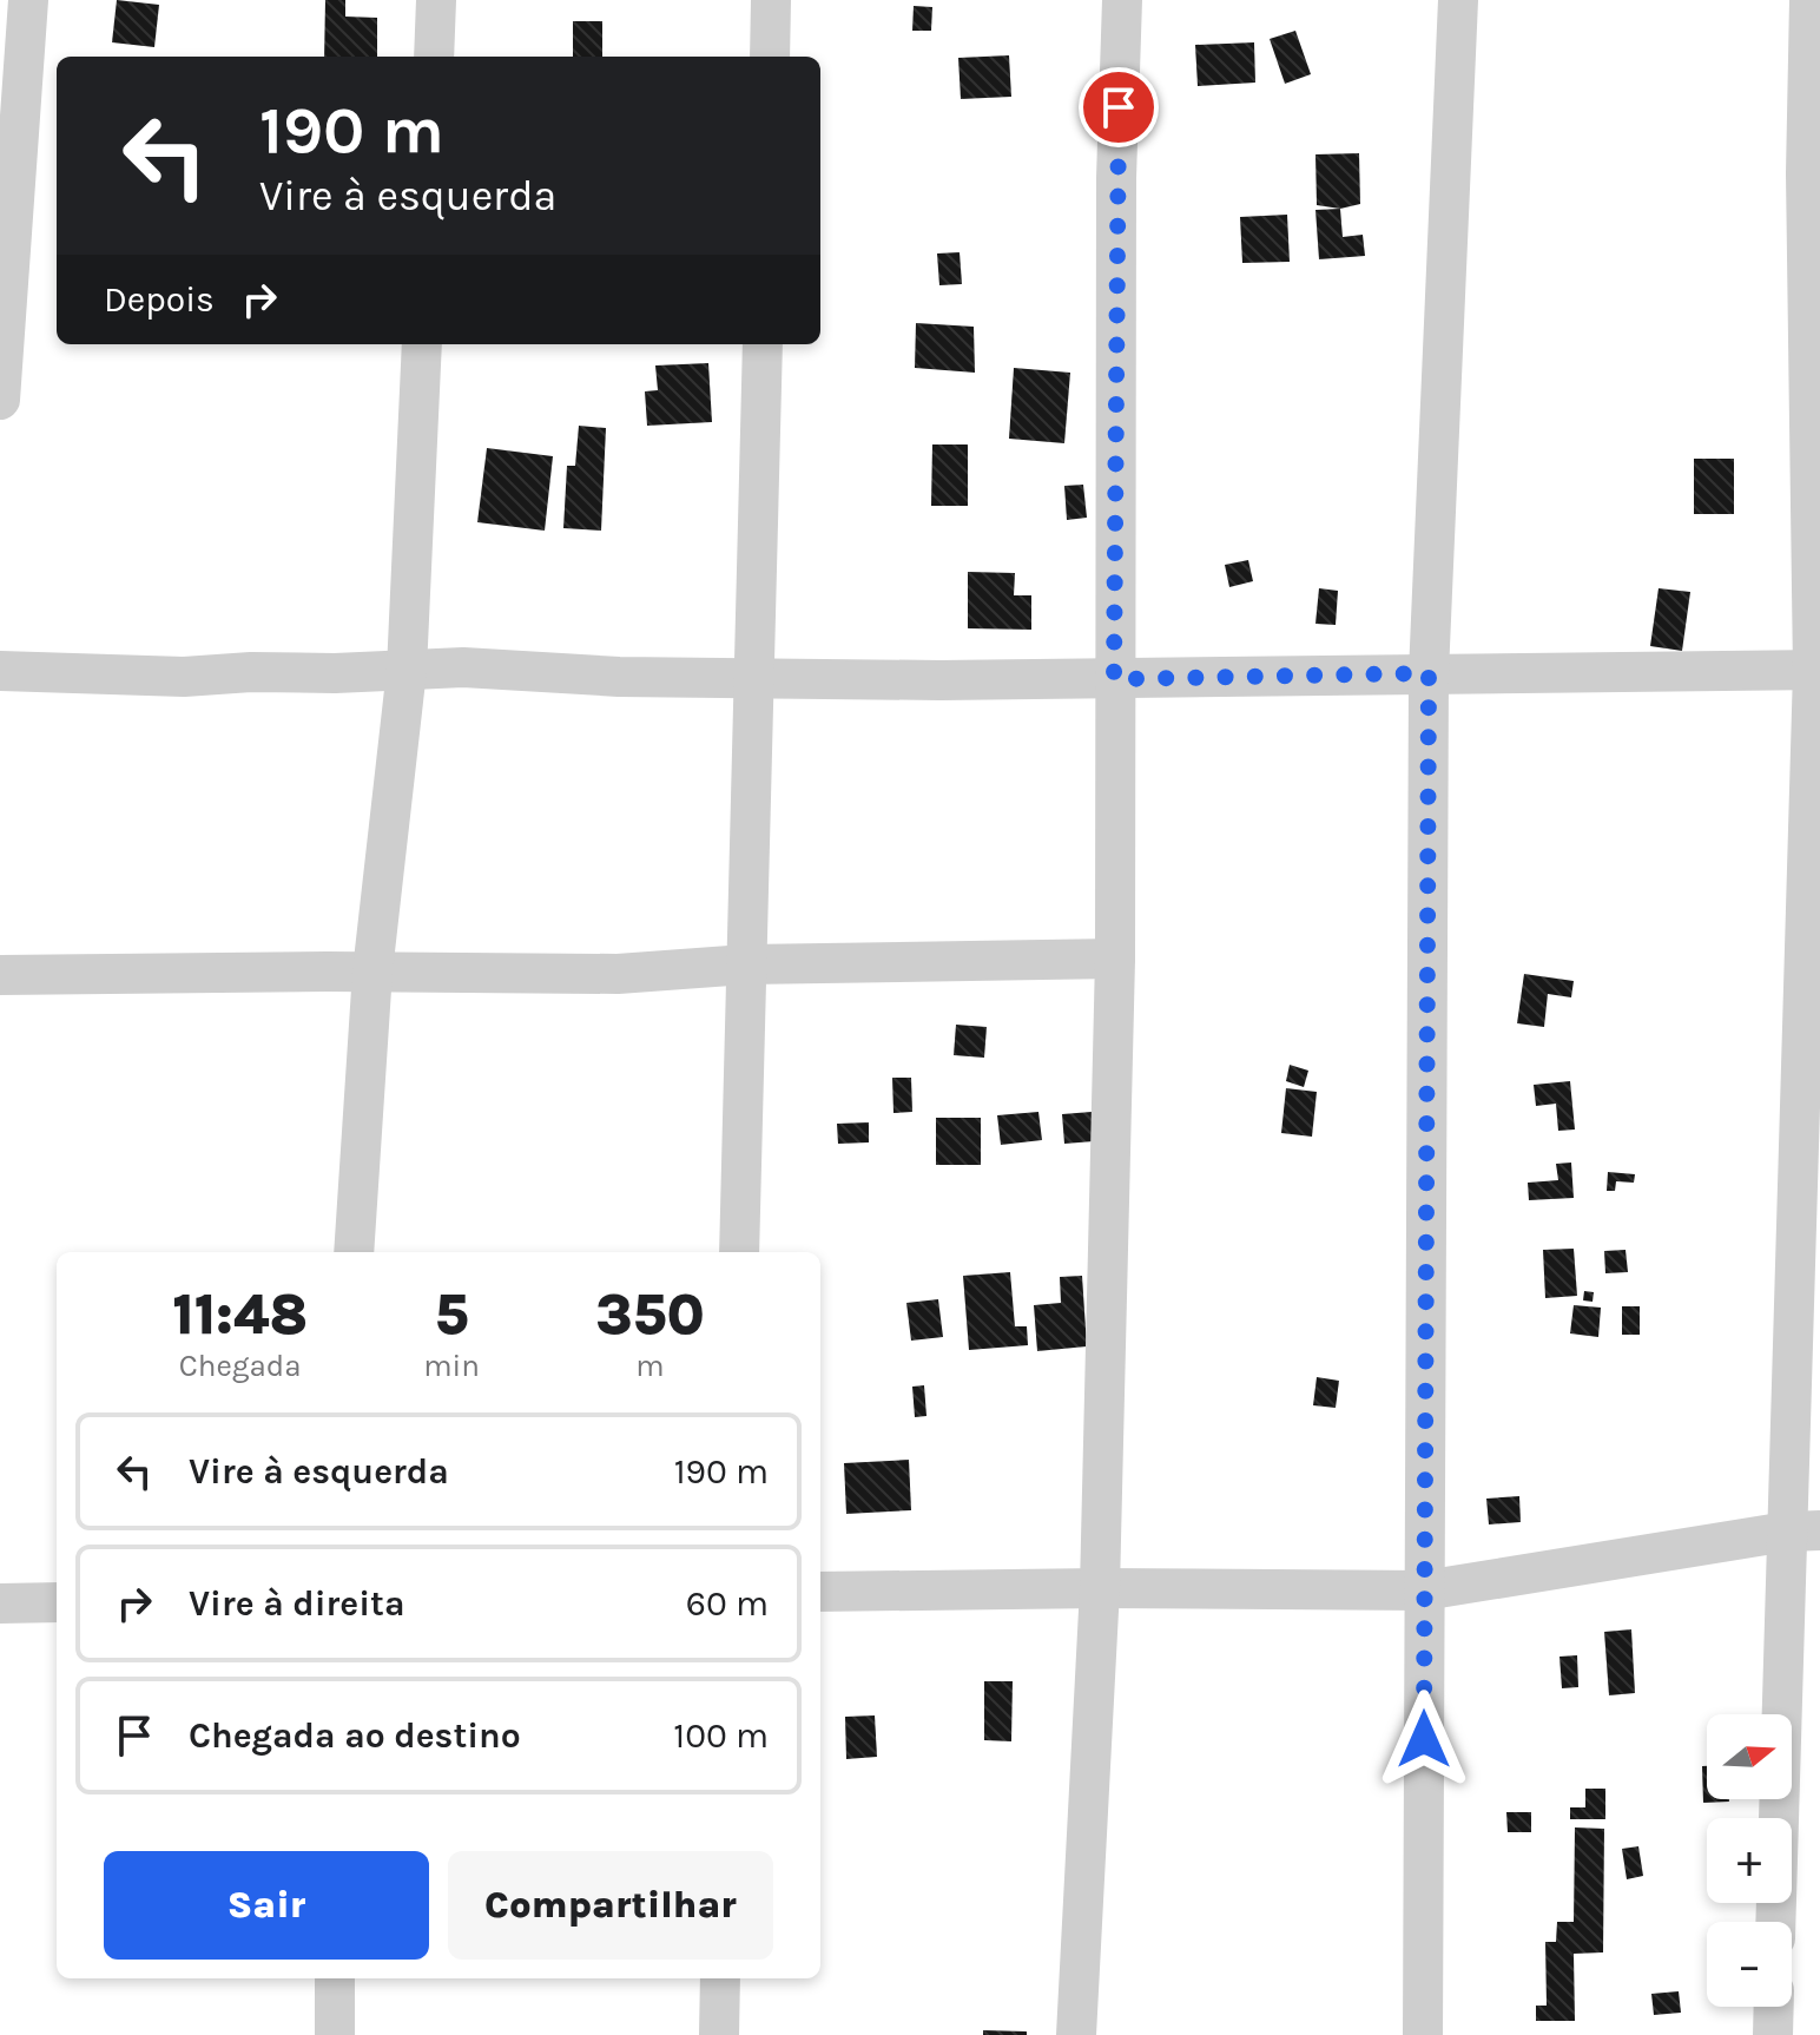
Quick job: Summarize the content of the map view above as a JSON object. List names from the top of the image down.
{
  "north": "right",
  "page": {
    "turn": ["190 m", "Vire à esquerda"],
    "then": "Depois",
    "eta": [
      "11:48",
      "Chegada",
      "5",
      "min",
      "350",
      "m"
    ],
    "list": [
      {
        "name": "Vire à esquerda",
        "value": "190 m"
      },
      {
        "name": "Vire à direita",
        "value": "60 m"
      },
      {
        "name": "Chegada ao destino",
        "value": "100 m"
      }
    ],
    "map_buttons": ["+", "−"],
    "buttons": ["Sair", "Compartilhar"]
  }
}
